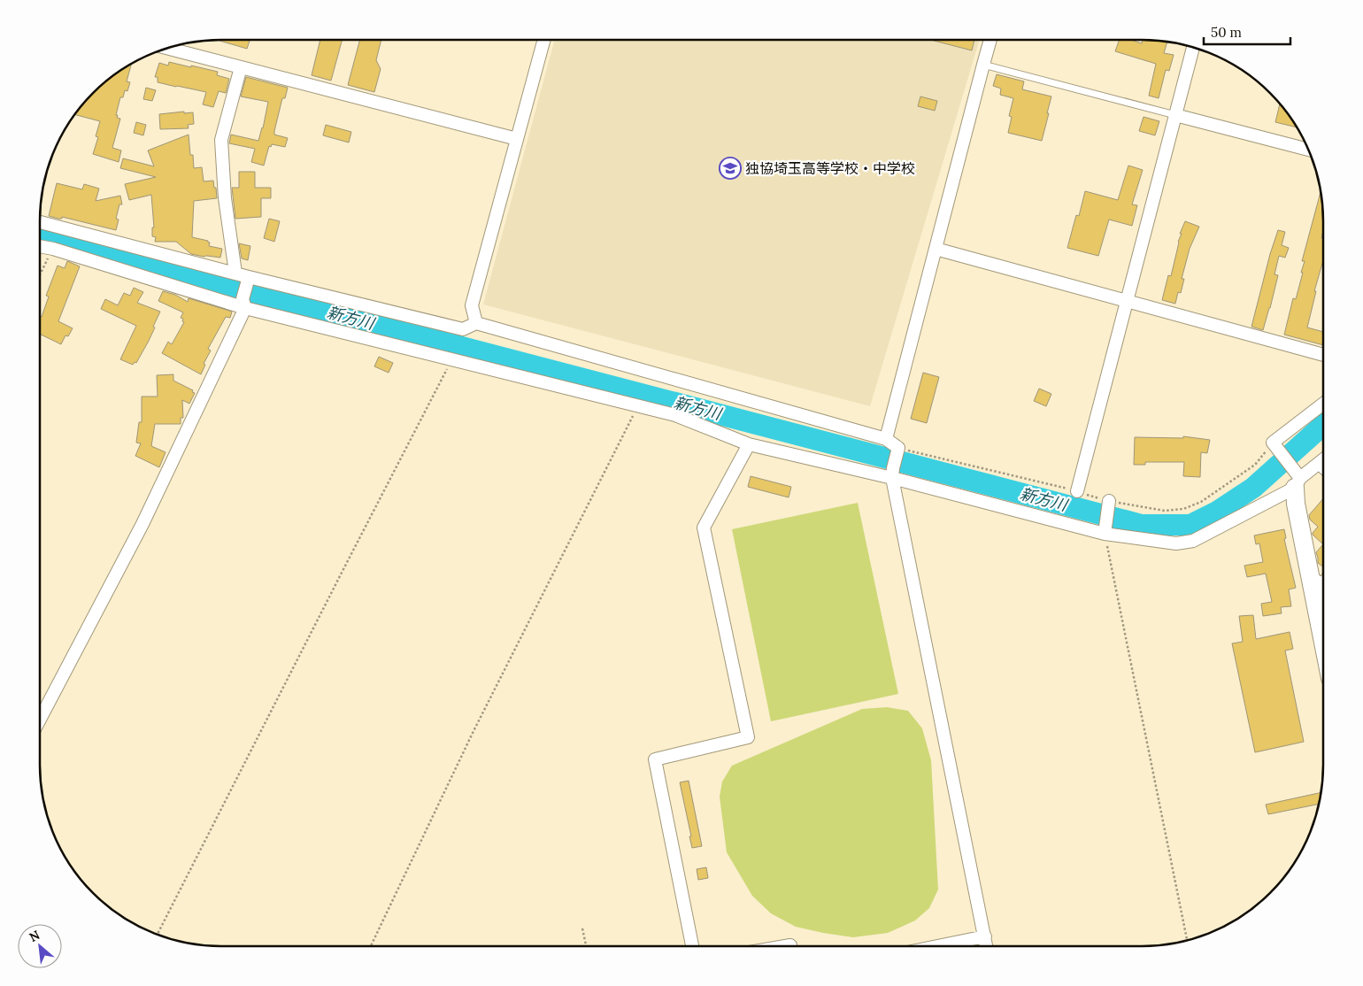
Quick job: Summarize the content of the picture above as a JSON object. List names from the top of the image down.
{
  "water": ["新方川"],
  "places": {
    "school or university": ["独協埼玉高等学校・中学校"]
  },
  "scale_bar": "50 m",
  "north": "top left"
}
